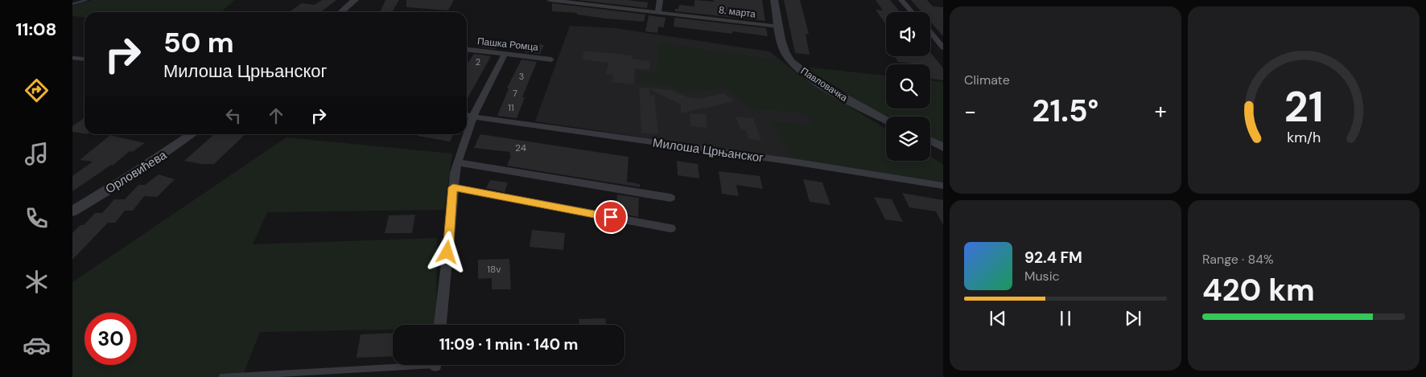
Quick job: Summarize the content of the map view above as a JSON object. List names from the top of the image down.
{
  "streets": {
    "street": [
      "8. марта",
      "Пашка Ромца",
      "Павловачка",
      "Милоша Црњанског",
      "Орловићева"
    ]
  },
  "crossings": [
    ["8. марта", "Павловачка"]
  ],
  "house_numbers": [
    "2",
    "3",
    "7",
    "11",
    "24",
    "18v"
  ],
  "page": {
    "tabs": "11:08",
    "tile": [
      "Climate",
      ["Range · 84%", "420 km"]
    ],
    "turn": ["50 m", "Милоша Црњанског"],
    "heat": ["−", "21.5°", "+"],
    "song": ["92.4 FM", "Music"],
    "limit": "30",
    "trip": "11:09 · 1 min · 140 m",
    "gauge": ["21", "km/h"]
  }
}
